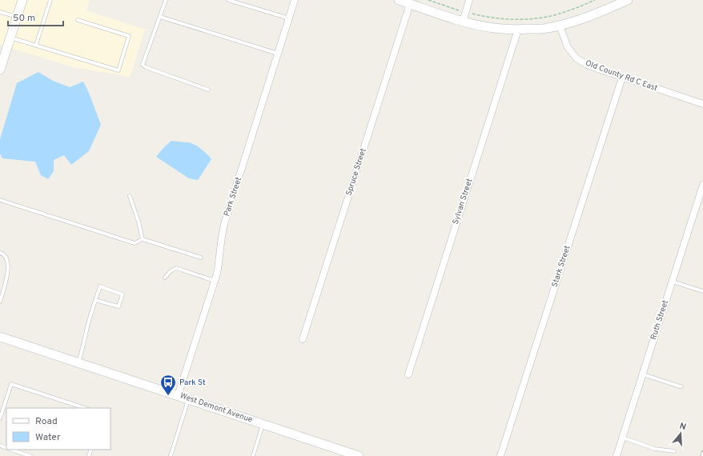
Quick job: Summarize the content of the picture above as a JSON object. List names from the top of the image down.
{
  "streets": {
    "street": [
      "Old County Rd C East",
      "Spruce Street",
      "Park Street",
      "Sylvan Street",
      "Stark Street",
      "Ruth Street",
      "West Demont Avenue"
    ]
  },
  "crossings": [
    ["Old County Rd C East", "Stark Street"],
    ["Park Street", "West Demont Avenue"]
  ],
  "places": {
    "bus stop": ["Park St"]
  },
  "legend": ["Road", "Water"],
  "scale_bar": "50 m",
  "north": "top"
}
